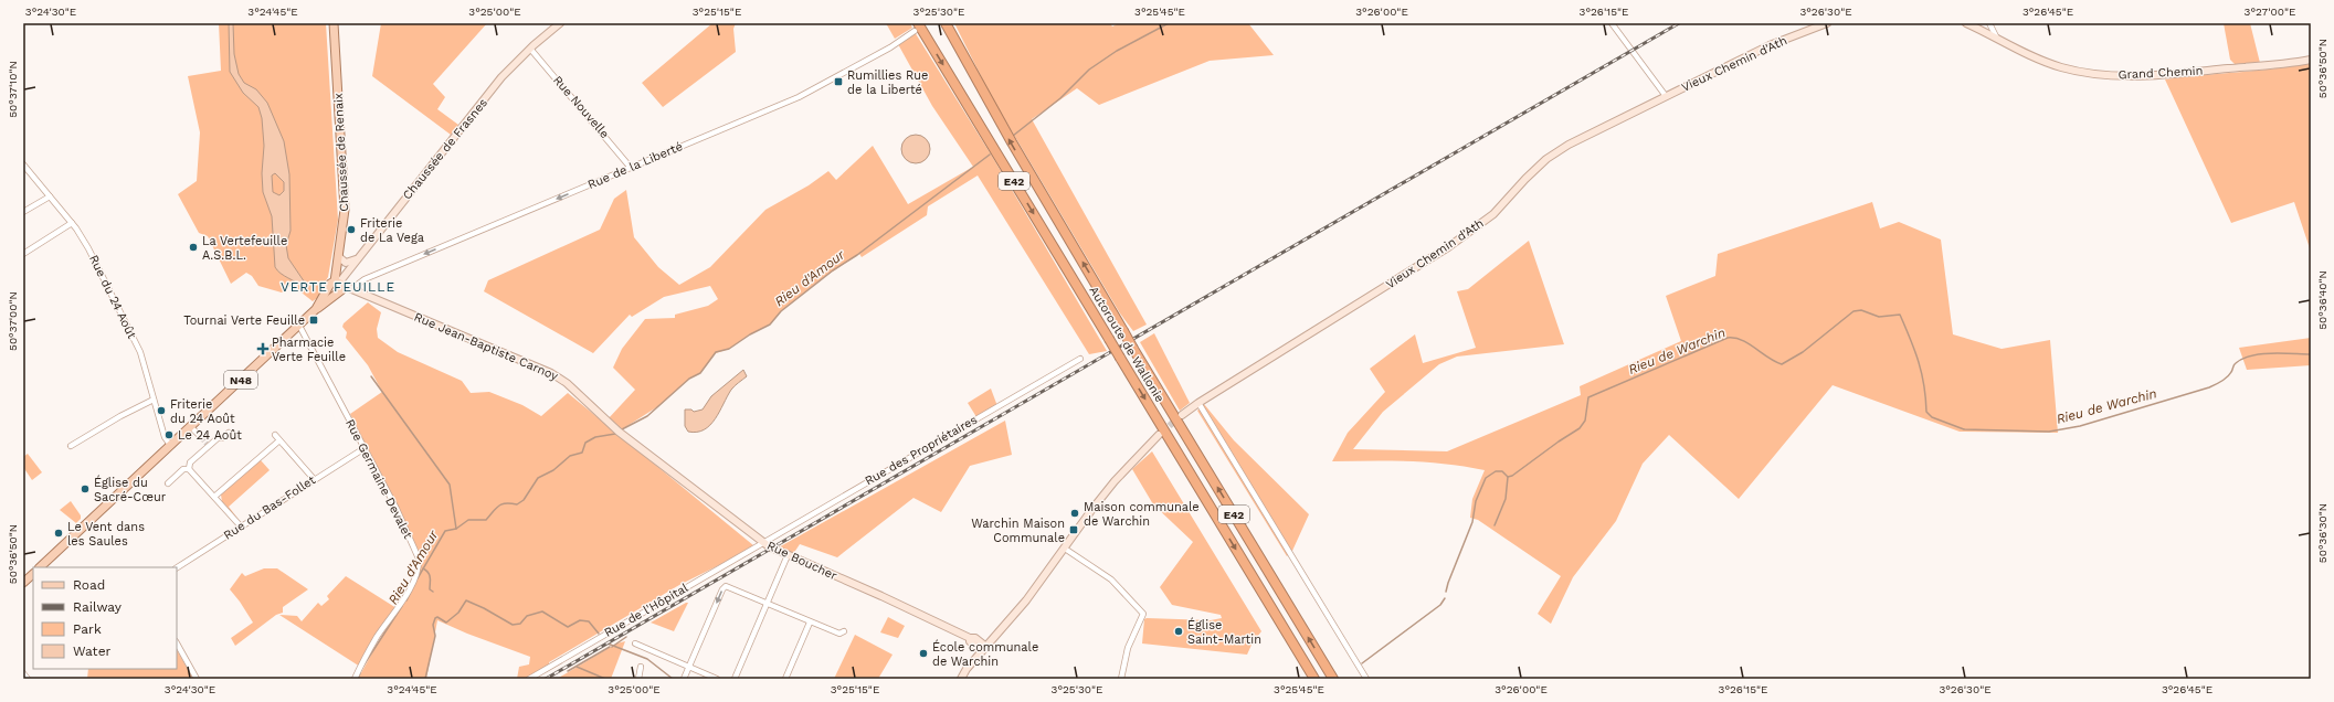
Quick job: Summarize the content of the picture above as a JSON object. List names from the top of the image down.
{
  "streets": {
    "highway": ["E42", "Autoroute de Wallonie"],
    "main road": ["Chaussée de Renaix", "N48"],
    "street": [
      "Vieux Chemin d'Ath",
      "Grand Chemin",
      "Rue Nouvelle",
      "Chaussée de Frasnes",
      "Rue de la Liberté",
      "Rue du 24 Août",
      "Rue Jean-Baptiste Carnoy",
      "Rue des Propriétaires",
      "Rue Germaine Devalet",
      "Rue du Bas-Follet",
      "Rue Boucher",
      "Rue de l'Hôpital"
    ]
  },
  "crossings": [
    ["Rue Nouvelle", "Chaussée de Frasnes"],
    ["Rue Nouvelle", "Rue de la Liberté"],
    ["Chaussée de Frasnes", "Chaussée de Renaix"],
    ["Chaussée de Frasnes", "Rue Jean-Baptiste Carnoy"],
    ["Chaussée de Frasnes", "N48"],
    ["Chaussée de Renaix", "Rue Jean-Baptiste Carnoy"],
    ["Chaussée de Renaix", "N48"],
    ["Rue de la Liberté", "Autoroute de Wallonie"],
    ["Rue de la Liberté", "Rue Jean-Baptiste Carnoy"],
    ["Rue du 24 Août", "N48"],
    ["Rue Jean-Baptiste Carnoy", "N48"],
    ["Rue Jean-Baptiste Carnoy", "Rue Boucher"],
    ["N48", "Rue Germaine Devalet"],
    ["Rue des Propriétaires", "Rue Boucher"],
    ["Rue des Propriétaires", "Rue de l'Hôpital"],
    ["Rue Germaine Devalet", "Rue du Bas-Follet"],
    ["Rue Boucher", "Rue de l'Hôpital"]
  ],
  "one_way": ["Rue de la Liberté"],
  "districts": ["VERTE FEUILLE"],
  "water": ["Rieu d'Amour", "Rieu de Warchin"],
  "places": {
    "transit": ["Rumillies Rue de la Liberté", "Tournai Verte Feuille", "Warchin Maison Communale"],
    "other": [
      "Friterie de La Vega",
      "La Vertefeuille A.S.B.L.",
      "Friterie du 24 Août",
      "Le 24 Août",
      "Église du Sacré-Cœur",
      "Maison communale de Warchin",
      "Le Vent dans les Saules",
      "Église Saint-Martin",
      "École communale de Warchin"
    ],
    "health": ["Pharmacie Verte Feuille"]
  },
  "legend": [
    "Road",
    "Railway",
    "Park",
    "Water"
  ],
  "coordinates": [
    "3°24'30\"E",
    "3°24'45\"E",
    "3°25'00\"E",
    "3°25'15\"E",
    "3°25'30\"E",
    "3°25'45\"E",
    "3°26'00\"E",
    "3°26'15\"E",
    "3°26'30\"E",
    "3°26'45\"E",
    "3°27'00\"E",
    "50°36'50\"N",
    "50°37'10\"N",
    "50°36'40\"N",
    "50°37'00\"N",
    "50°36'30\"N"
  ]
}
